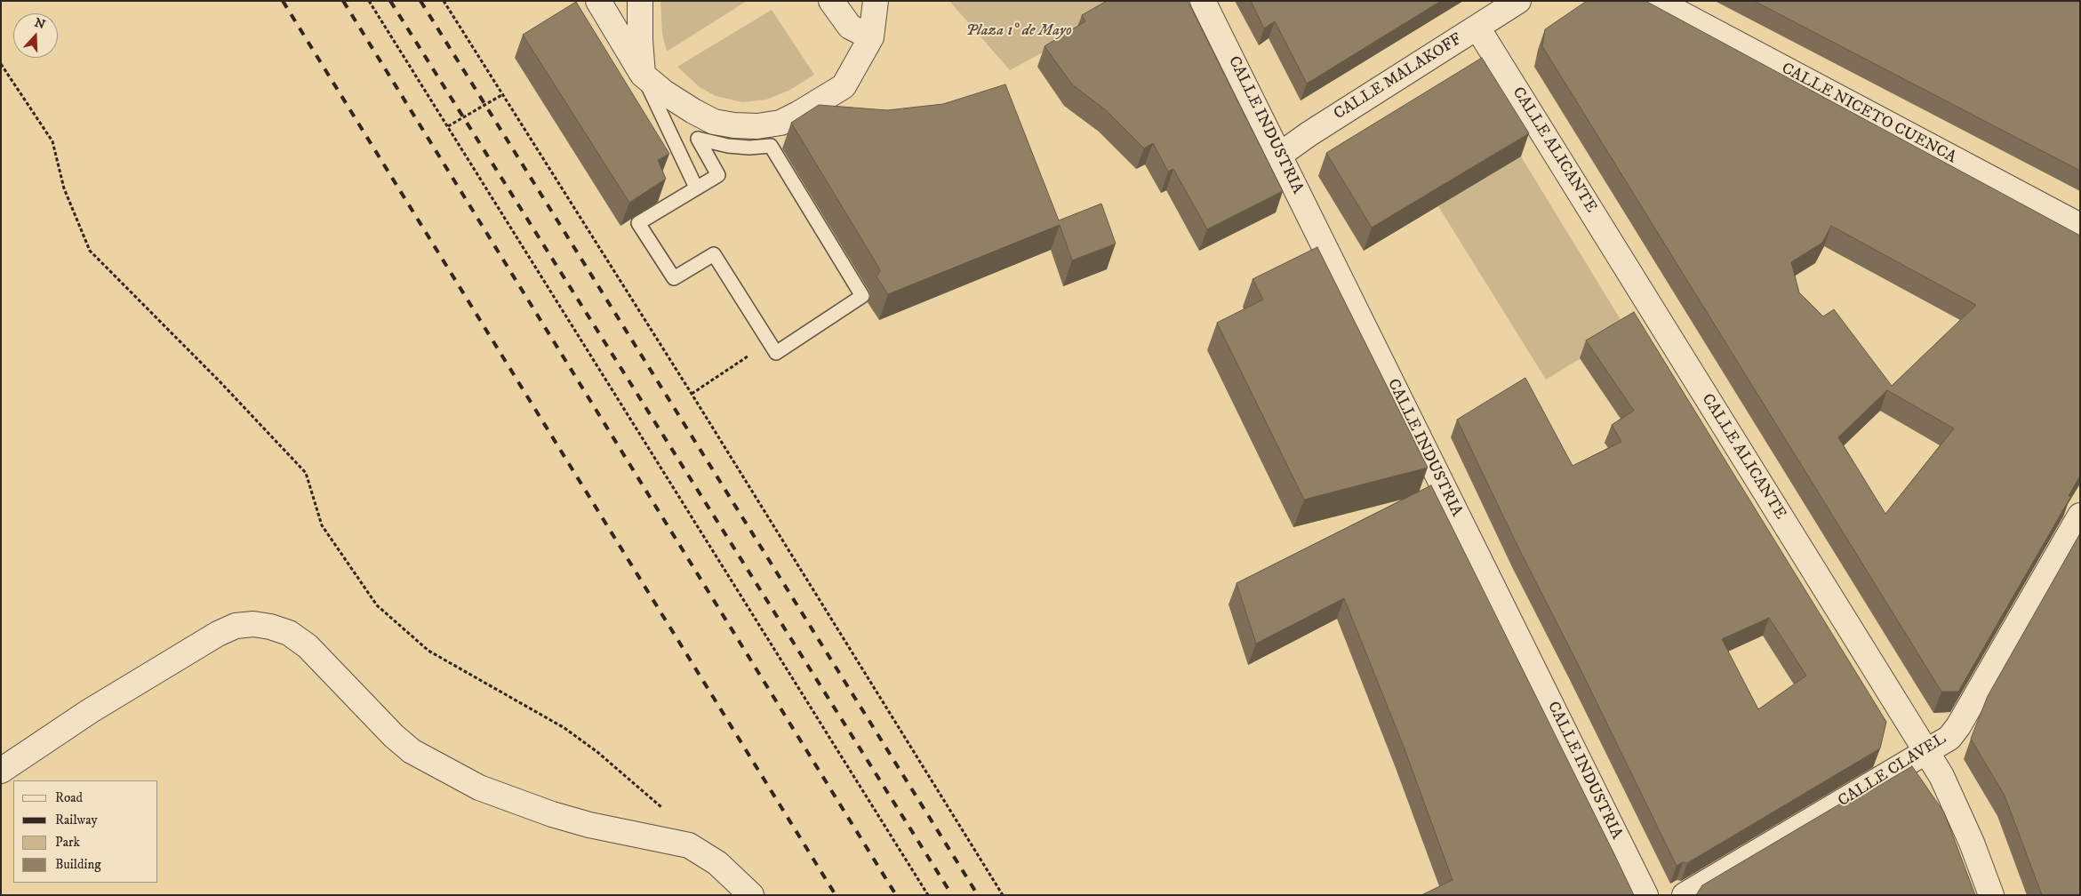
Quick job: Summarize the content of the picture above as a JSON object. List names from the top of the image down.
{
  "streets": {
    "street": [
      "CALLE MALAKOFF",
      "CALLE NICETO CUENCA",
      "CALLE INDUSTRIA",
      "CALLE ALICANTE",
      "CALLE CLAVEL"
    ]
  },
  "crossings": [
    ["CALLE MALAKOFF", "CALLE INDUSTRIA"],
    ["CALLE MALAKOFF", "CALLE ALICANTE"],
    ["CALLE ALICANTE", "CALLE CLAVEL"]
  ],
  "parks": ["Plaza 1º de Mayo"],
  "legend": [
    "Road",
    "Railway",
    "Park",
    "Building"
  ],
  "north": "top"
}
